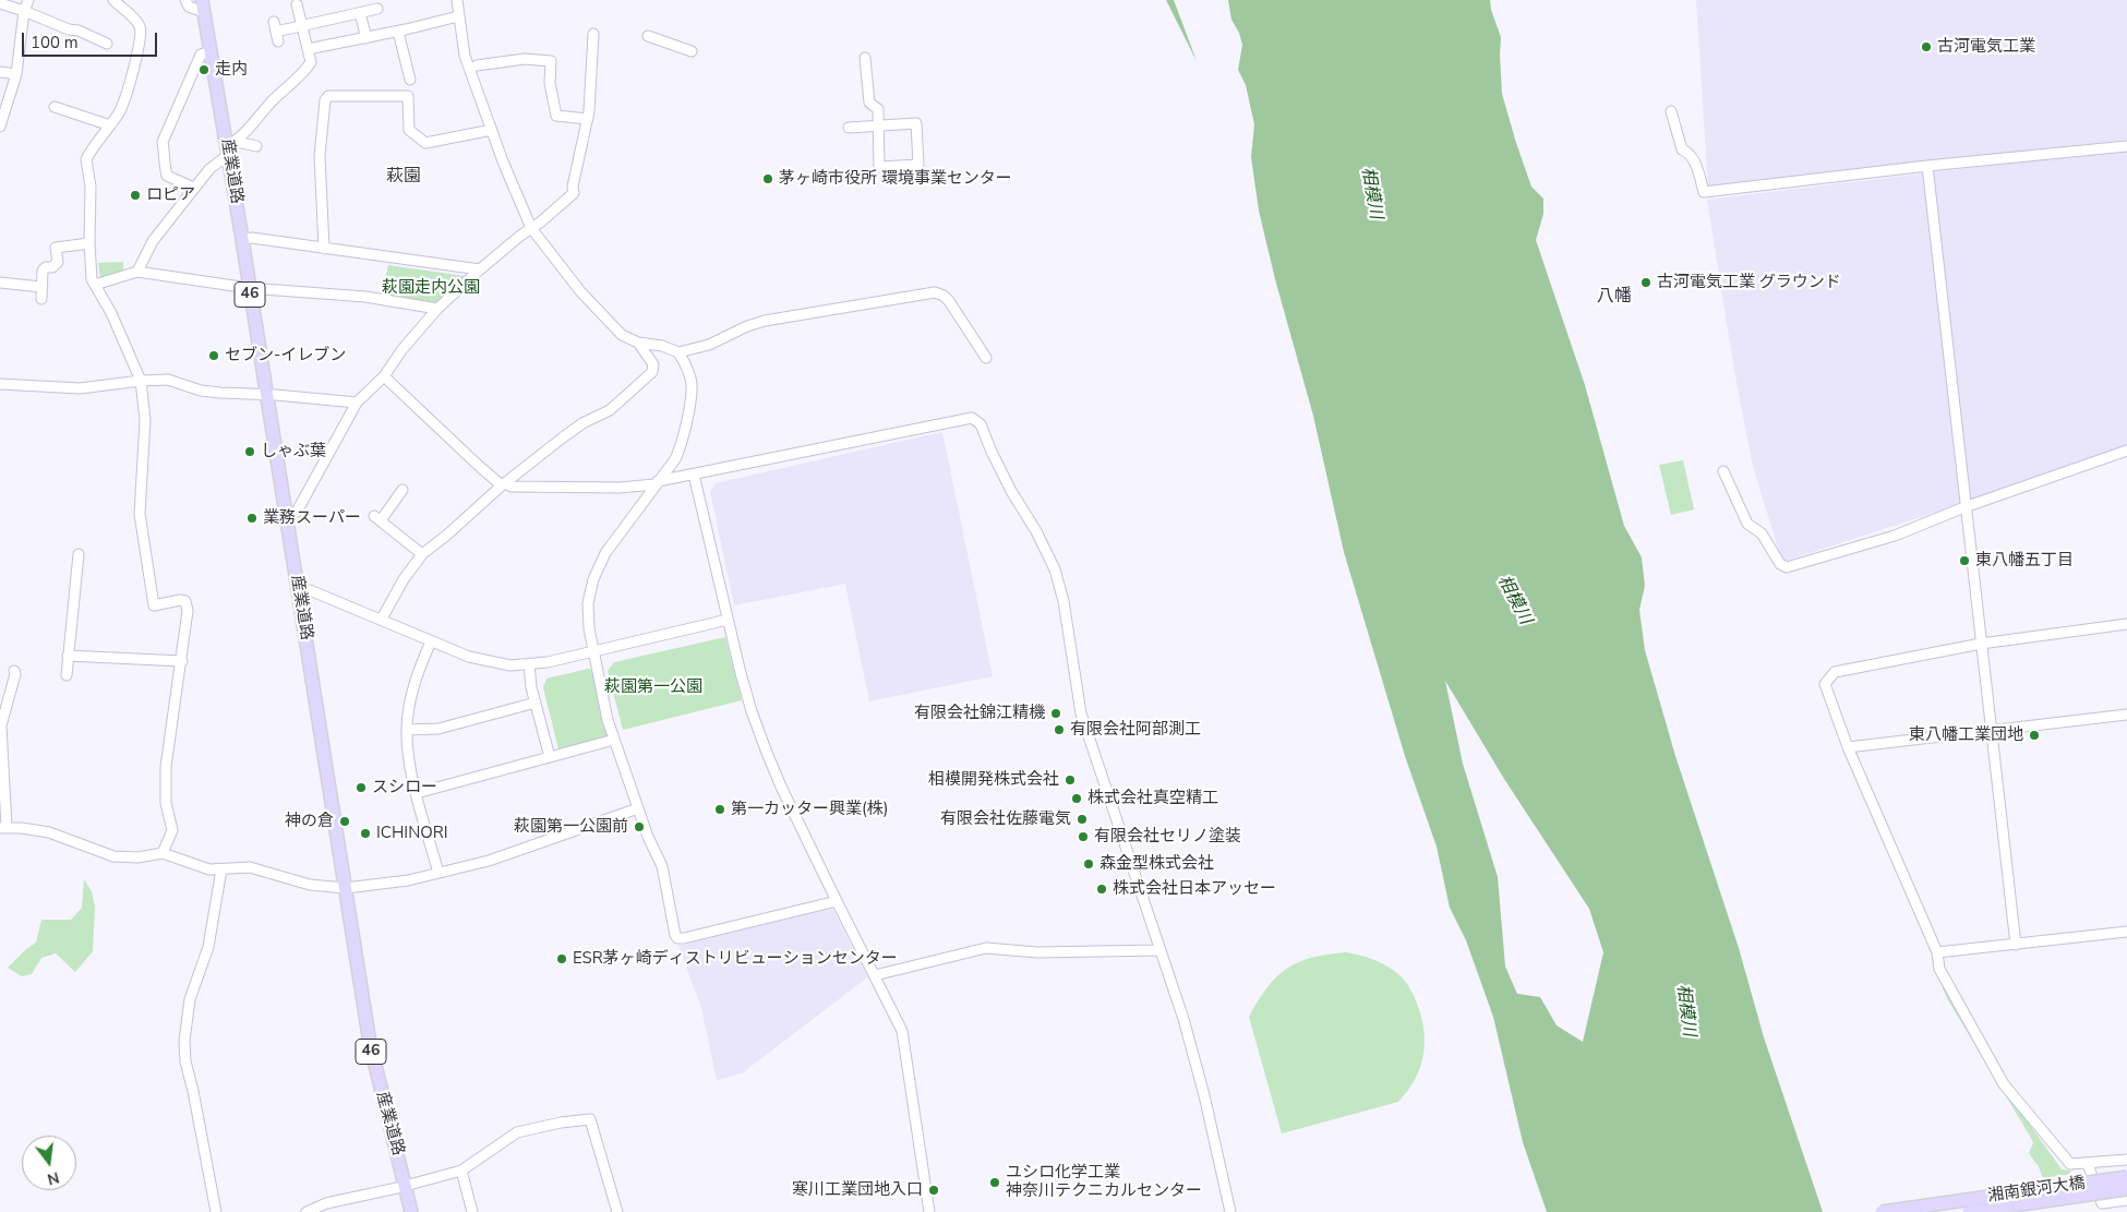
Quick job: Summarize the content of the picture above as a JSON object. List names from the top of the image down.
{
  "streets": {
    "main road": ["産業道路", "46", "湘南銀河大橋"]
  },
  "districts": ["萩園", "八幡"],
  "water": ["相模川"],
  "parks": ["萩園走内公園", "萩園第一公園"],
  "places": [
    "古河電気工業",
    "走内",
    "茅ヶ崎市役所 環境事業センター",
    "ロピア",
    "古河電気工業 グラウンド",
    "セブン-イレブン",
    "しゃぶ葉",
    "業務スーパー",
    "東八幡五丁目",
    "有限会社錦江精機",
    "有限会社阿部測工",
    "東八幡工業団地",
    "相模開発株式会社",
    "スシロー",
    "株式会社真空精工",
    "第一カッター興業(株)",
    "有限会社佐藤電気",
    "神の倉",
    "萩園第一公園前",
    "ICHINORI",
    "有限会社セリノ塗装",
    "森金型株式会社",
    "株式会社日本アッセー",
    "ESR茅ヶ崎ディストリビューションセンター",
    "ユシロ化学工業 神奈川テクニカルセンター",
    "寒川工業団地入口"
  ],
  "scale_bar": "100 m",
  "north": "bottom"
}
